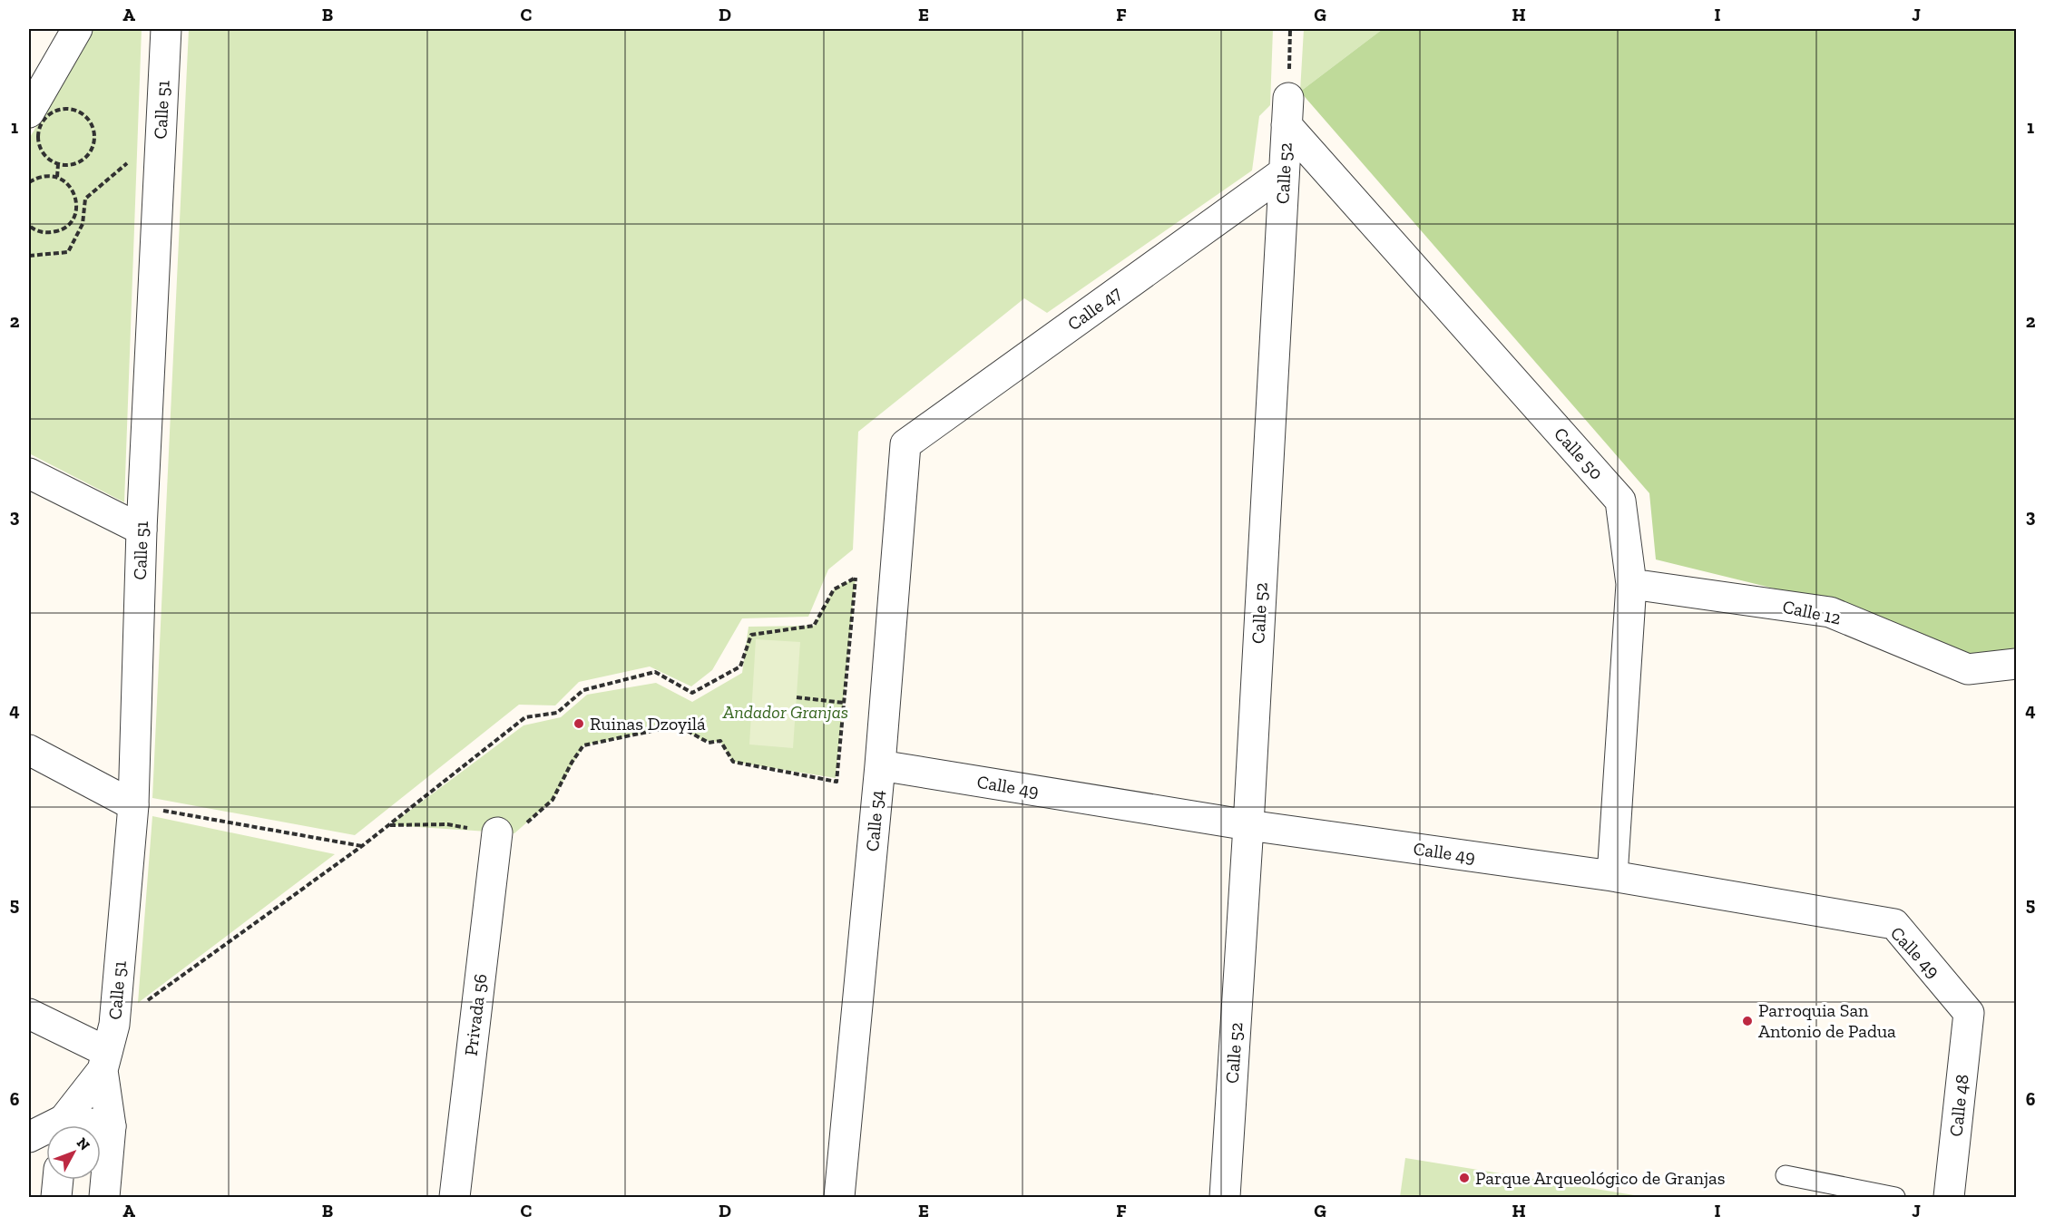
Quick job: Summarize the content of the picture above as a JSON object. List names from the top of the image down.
{
  "streets": {
    "street": [
      "Calle 51",
      "Calle 52",
      "Calle 47",
      "Calle 50",
      "Calle 12",
      "Calle 49",
      "Calle 54",
      "Privada 56",
      "Calle 48"
    ]
  },
  "crossings": [
    ["Calle 52", "Calle 47"],
    ["Calle 52", "Calle 50"],
    ["Calle 52", "Calle 49"],
    ["Calle 47", "Calle 54"],
    ["Calle 50", "Calle 12"],
    ["Calle 50", "Calle 49"],
    ["Calle 49", "Calle 54"],
    ["Calle 49", "Calle 48"]
  ],
  "parks": ["Andador Granjas"],
  "places": ["Ruinas Dzoyilá", "Parroquia San Antonio de Padua", "Parque Arqueológico de Granjas"],
  "north": "top right",
  "grid": {
    "columns": [
      "A",
      "B",
      "C",
      "D",
      "E",
      "F",
      "G",
      "H",
      "I",
      "J"
    ],
    "rows": [
      "1",
      "2",
      "3",
      "4",
      "5",
      "6"
    ]
  }
}
